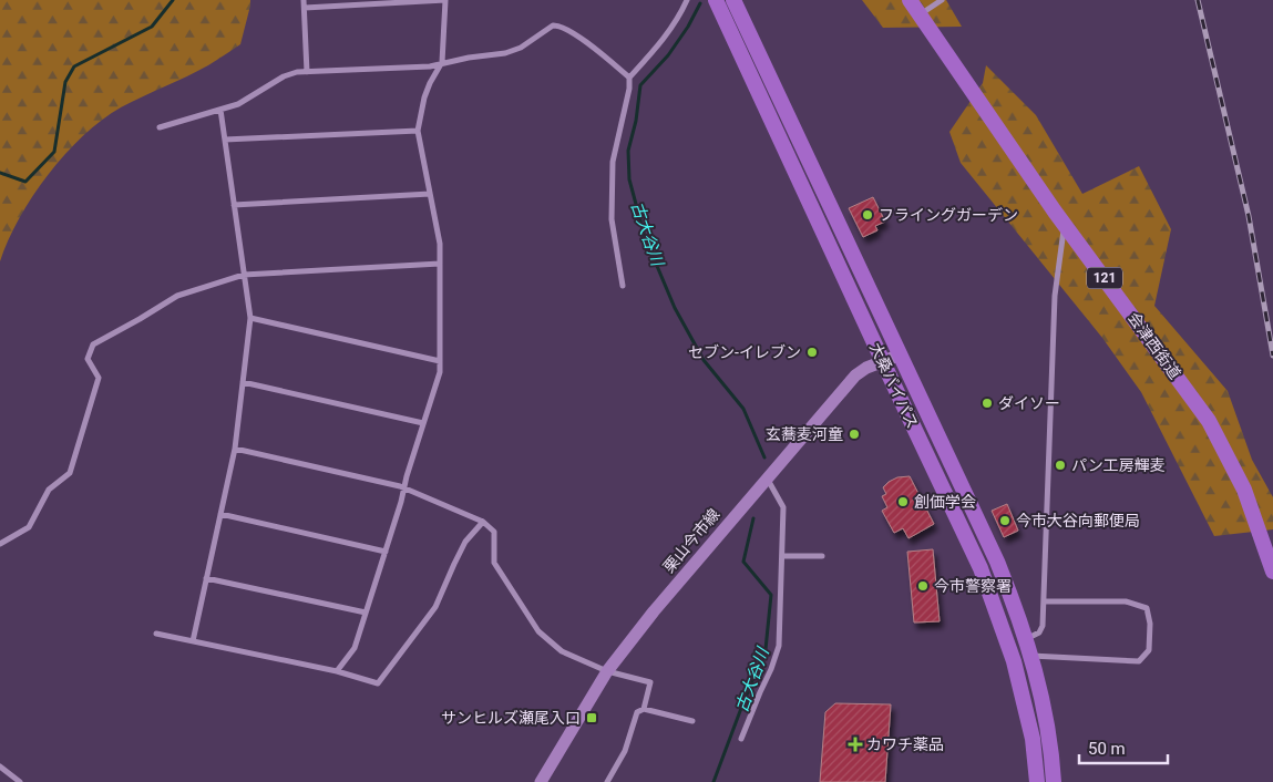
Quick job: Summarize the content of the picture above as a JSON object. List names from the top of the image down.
{
  "streets": {
    "highway": ["121", "会津西街道", "大桑バイパス"],
    "main road": ["栗山今市線"]
  },
  "crossings": [
    ["大桑バイパス", "栗山今市線"]
  ],
  "water": ["古大谷川"],
  "places": {
    "other": [
      "フライングガーデン",
      "セブン-イレブン",
      "ダイソー",
      "玄蕎麦河童",
      "パン工房輝麦",
      "創価学会",
      "今市大谷向郵便局",
      "今市警察署"
    ],
    "transit": ["サンヒルズ瀬尾入口"],
    "health": ["カワチ薬品"]
  },
  "scale_bar": "50 m"
}
